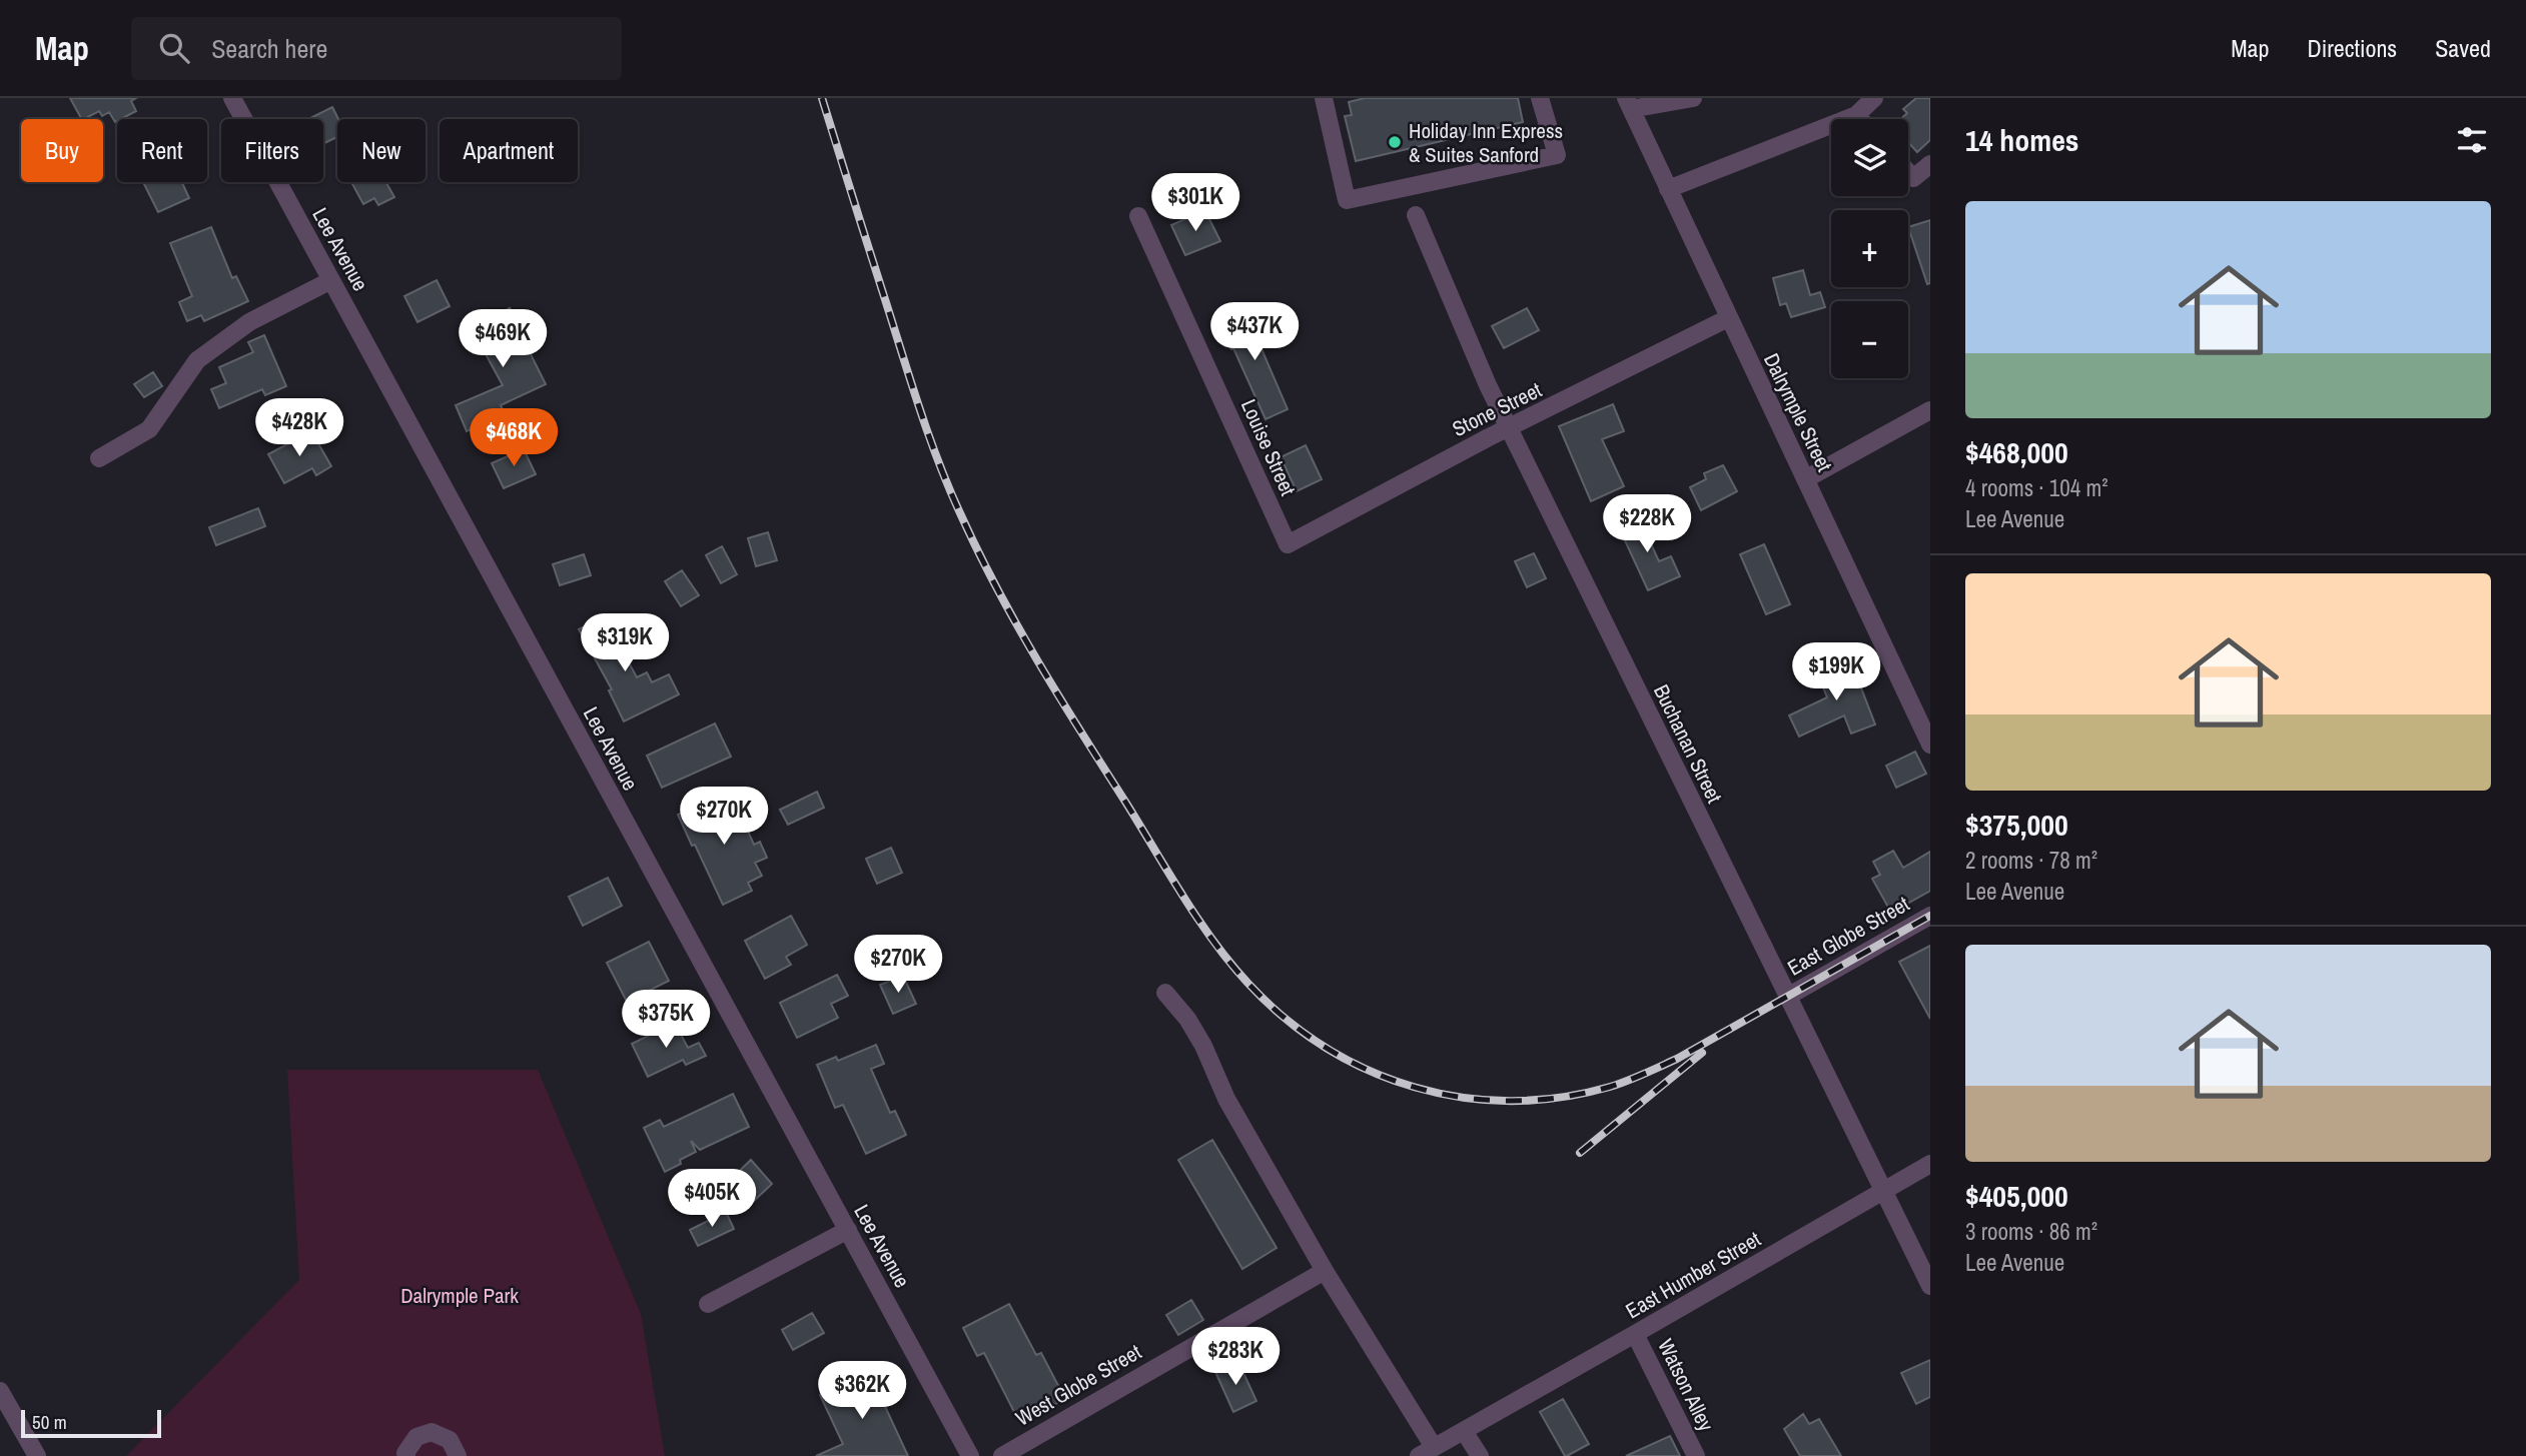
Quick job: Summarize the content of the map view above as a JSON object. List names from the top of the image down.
{
  "streets": {
    "street": [
      "Lee Avenue",
      "Stone Street",
      "Dalrymple Street",
      "Louise Street",
      "Buchanan Street",
      "East Globe Street",
      "East Humber Street",
      "West Globe Street",
      "Watson Alley"
    ]
  },
  "crossings": [
    ["Stone Street", "Dalrymple Street"],
    ["Stone Street", "Louise Street"],
    ["Stone Street", "Buchanan Street"],
    ["Buchanan Street", "East Globe Street"],
    ["Buchanan Street", "East Humber Street"],
    ["East Humber Street", "Watson Alley"]
  ],
  "parks": ["Dalrymple Park"],
  "places": ["Holiday Inn Express & Suites Sanford"],
  "scale_bar": "50 m",
  "page": {
    "header": "Map",
    "search": "Search here",
    "nav": ["Map", "Directions", "Saved"],
    "heading": "14 homes",
    "map_buttons": ["+", "−"],
    "chip": [
      "Buy",
      "Rent",
      "Filters",
      "New",
      "Apartment"
    ],
    "price": [
      "$301K",
      "$437K",
      "$469K",
      "$428K",
      "$468K",
      "$228K",
      "$319K",
      "$199K",
      "$270K",
      "$270K",
      "$375K",
      "$405K",
      "$283K",
      "$362K"
    ],
    "list": [
      {
        "name": "$468,000",
        "note": "4 rooms · 104 m² · Lee Avenue"
      },
      {
        "name": "$375,000",
        "note": "2 rooms · 78 m² · Lee Avenue"
      },
      {
        "name": "$405,000",
        "note": "3 rooms · 86 m² · Lee Avenue"
      }
    ],
    "scale": "50 m"
  }
}
